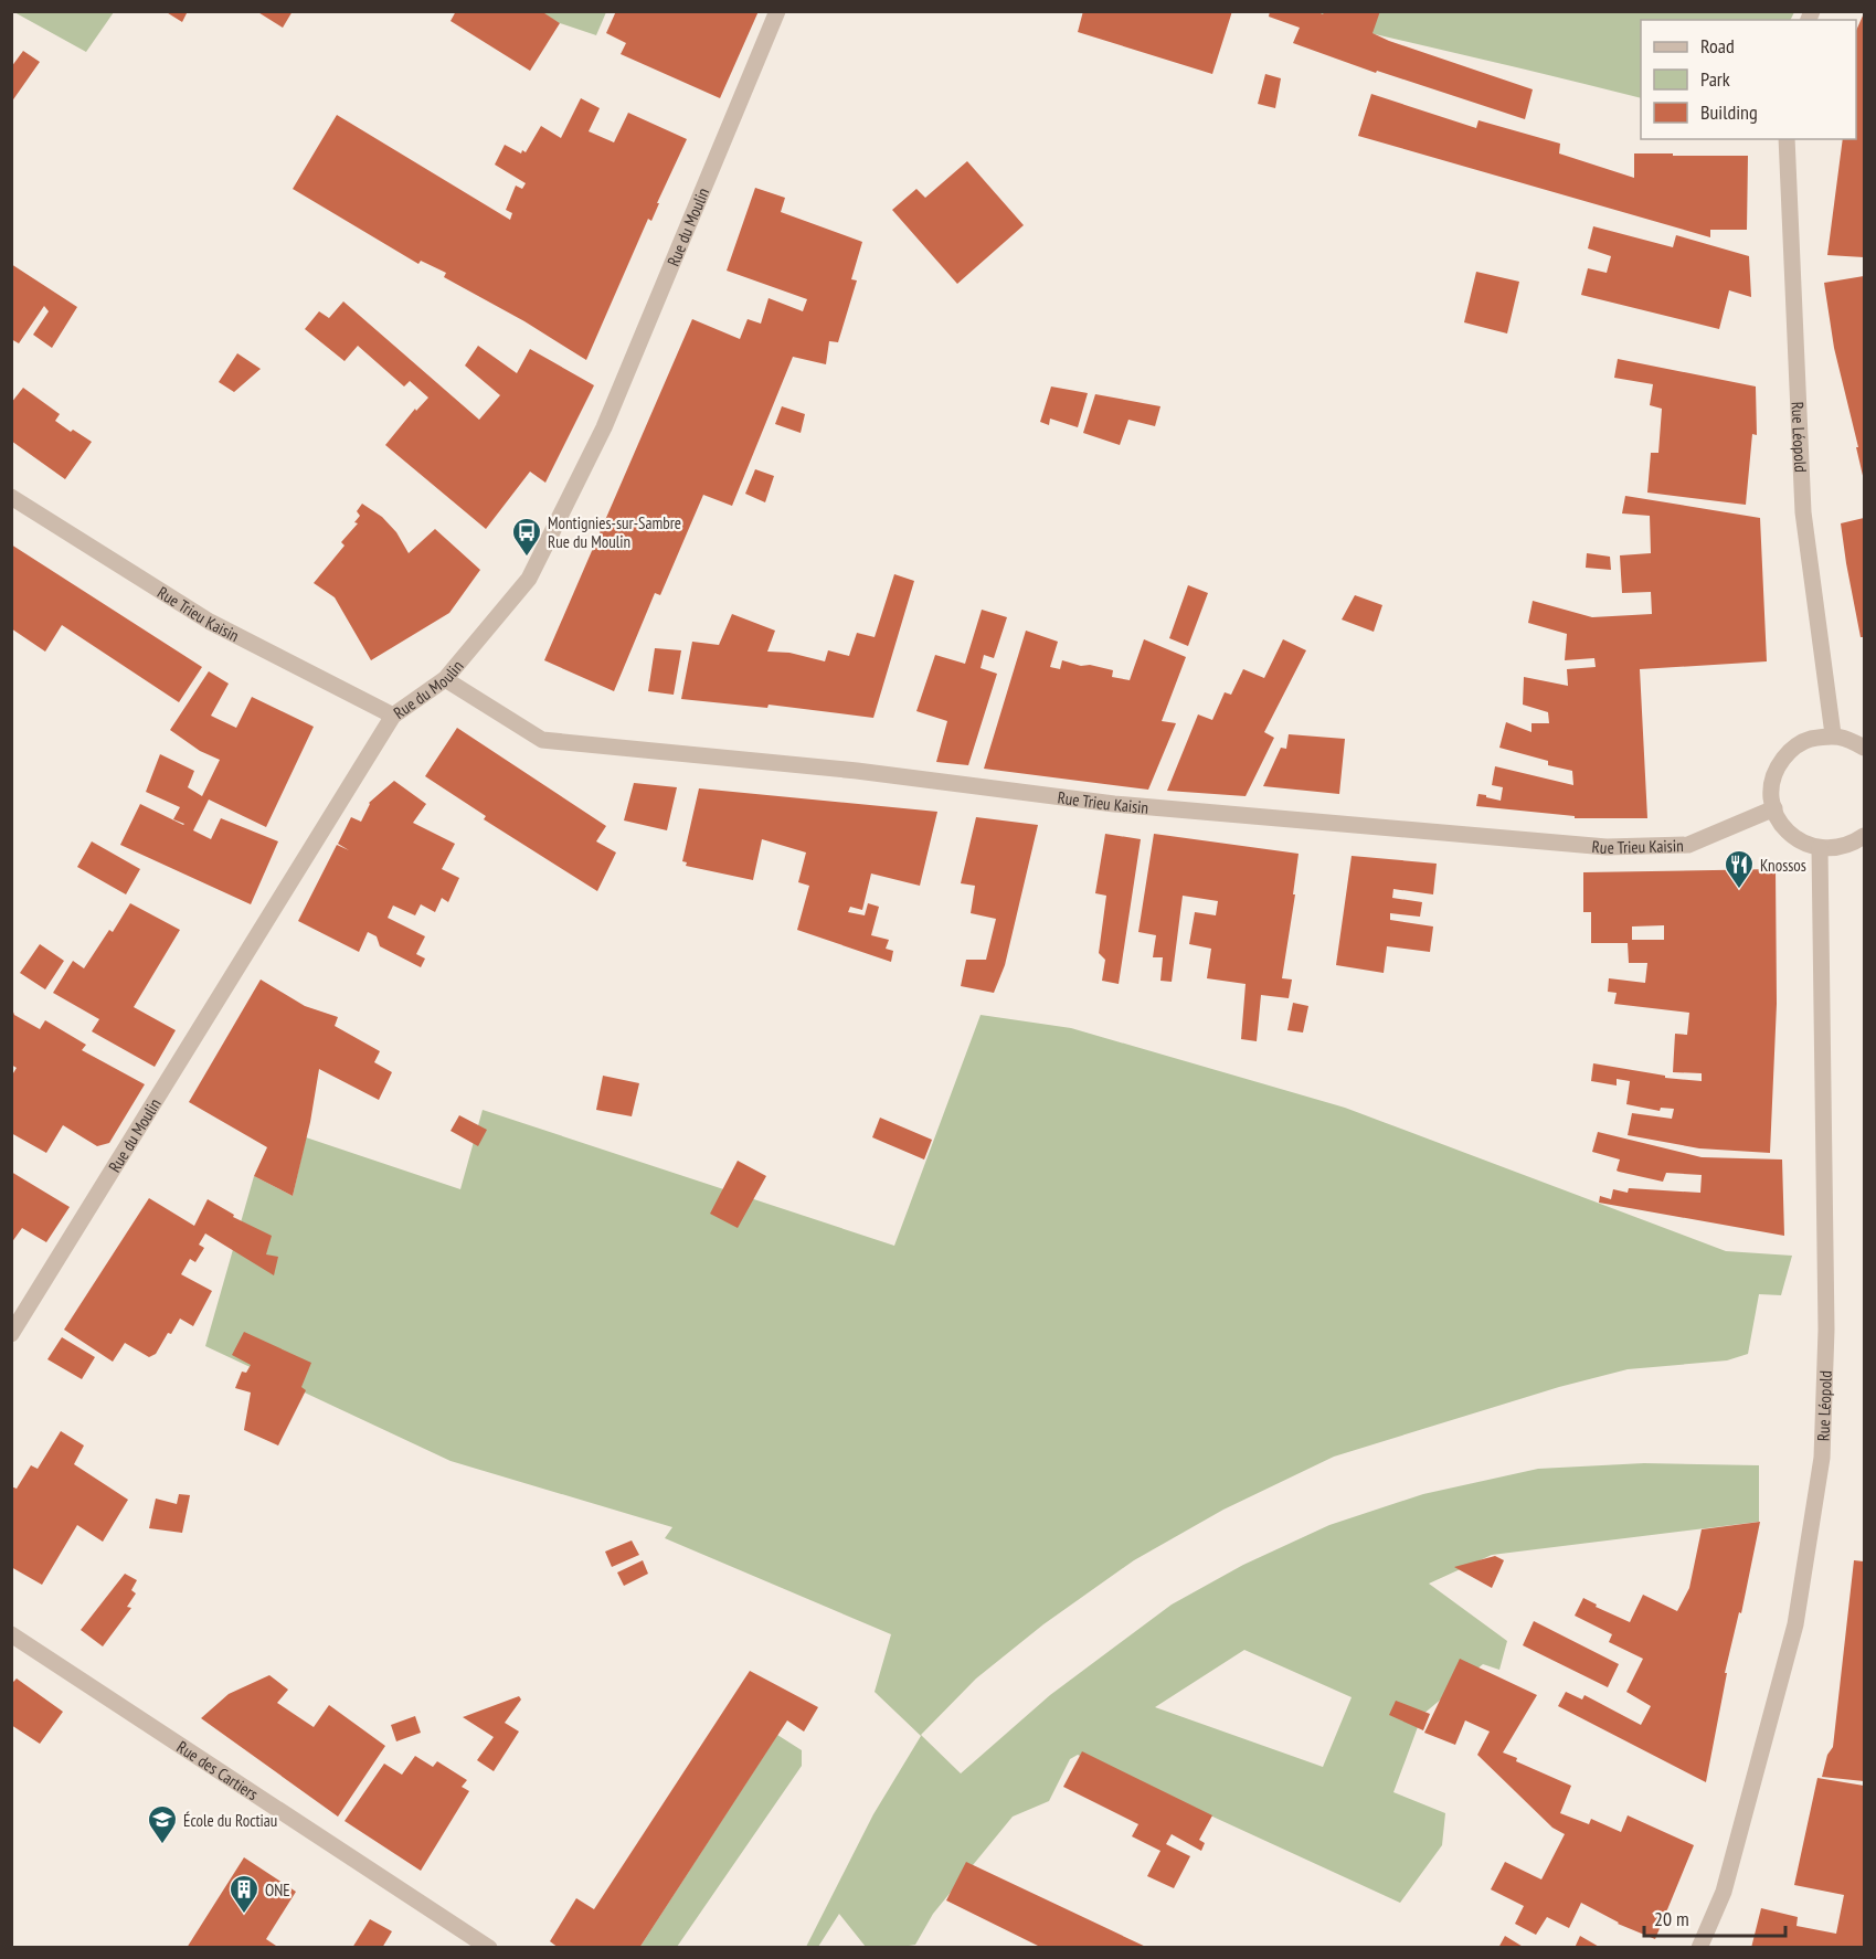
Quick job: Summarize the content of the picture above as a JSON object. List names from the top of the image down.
{
  "streets": {
    "street": [
      "Rue du Moulin",
      "Rue Léopold",
      "Rue Trieu Kaisin",
      "Rue des Cartiers"
    ]
  },
  "crossings": [
    ["Rue du Moulin", "Rue Trieu Kaisin"]
  ],
  "places": {
    "bus stop": ["Montignies-sur-Sambre Rue du Moulin"],
    "restaurant": ["Knossos"],
    "school or university": ["École du Roctiau"],
    "building": ["ONE"]
  },
  "legend": ["Road", "Park", "Building"],
  "scale_bar": "20 m"
}
